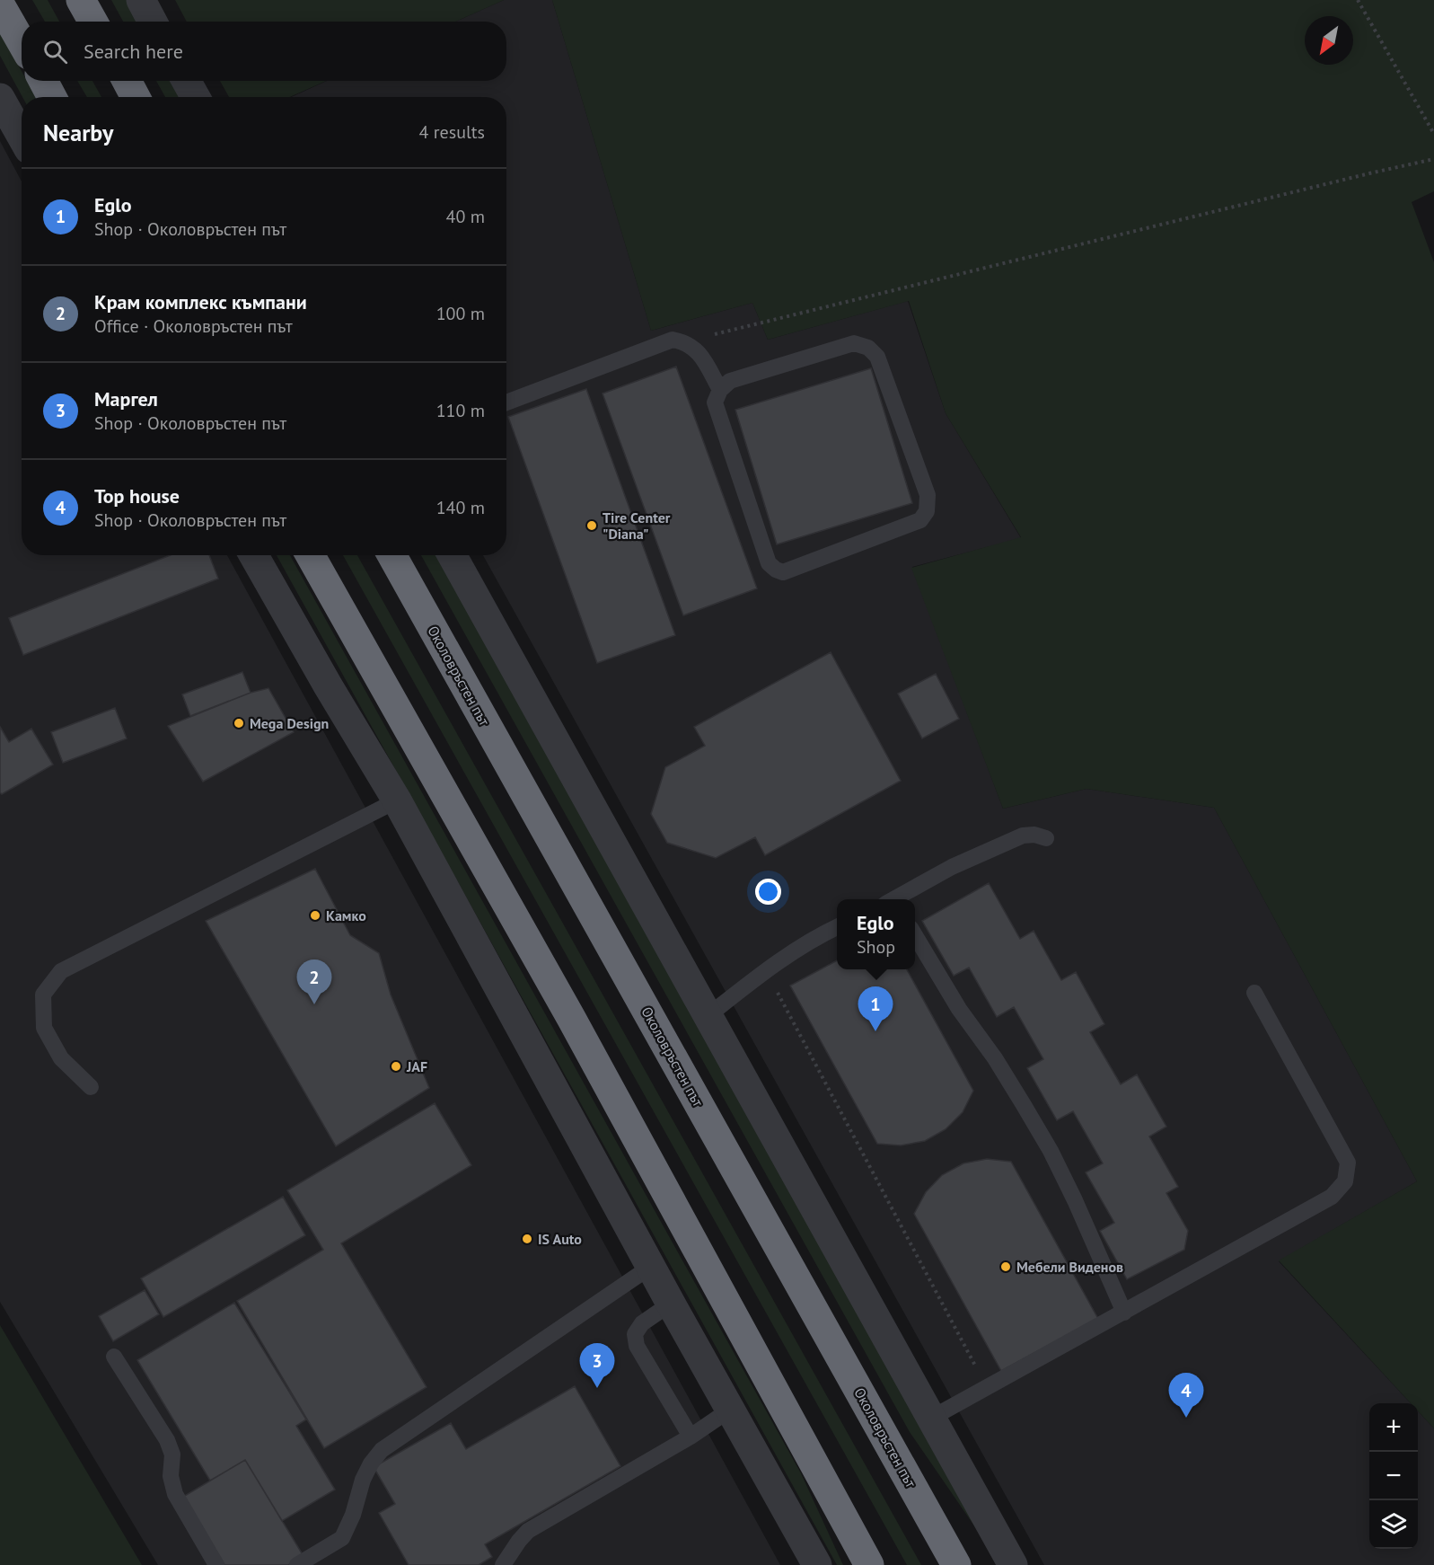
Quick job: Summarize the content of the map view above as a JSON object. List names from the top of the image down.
{
  "streets": {
    "highway": ["Околовръстен път"]
  },
  "places": [
    "Tire Center \"Diana\"",
    "Mega Design",
    "Камко",
    "JAF",
    "IS Auto",
    "Мебели Виденов"
  ],
  "north": "bottom left",
  "page": {
    "search": "Search here",
    "heading": ["Nearby", "4 results"],
    "list": [
      {
        "mark": "1",
        "name": "Eglo",
        "note": "Shop · Околовръстен път",
        "value": "40 m"
      },
      {
        "mark": "2",
        "name": "Крам комплекс къмпани",
        "note": "Office · Околовръстен път",
        "value": "100 m"
      },
      {
        "mark": "3",
        "name": "Маргел",
        "note": "Shop · Околовръстен път",
        "value": "110 m"
      },
      {
        "mark": "4",
        "name": "Top house",
        "note": "Shop · Околовръстен път",
        "value": "140 m"
      }
    ],
    "popup": ["Eglo", "Shop"],
    "pins": [
      "2",
      "1",
      "3",
      "4"
    ],
    "map_buttons": ["+", "−"]
  }
}
